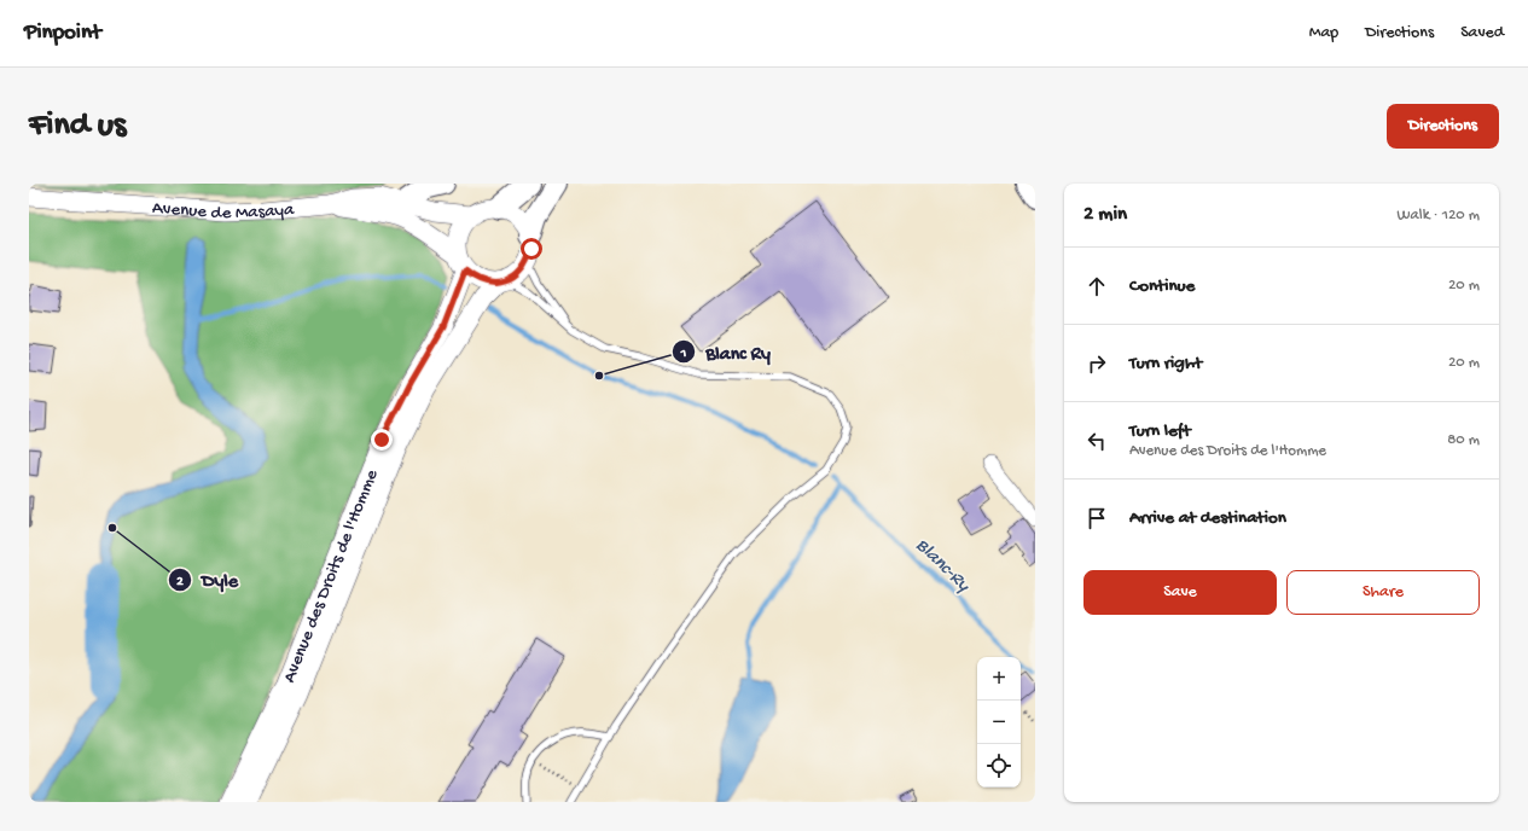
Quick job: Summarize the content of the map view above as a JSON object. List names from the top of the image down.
{
  "streets": {
    "main road": ["Avenue de Masaya", "Avenue des Droits de l'Homme"]
  },
  "crossings": [
    ["Avenue de Masaya", "Avenue des Droits de l'Homme"]
  ],
  "water": ["Blanc-Ry"],
  "places": ["Blanc Ry", "Dyle"],
  "page": {
    "header": "Pinpoint",
    "nav": ["Map", "Directions", "Saved"],
    "buttons": [
      "Directions",
      ["Save", "Share"]
    ],
    "title": "Find us",
    "heading": ["2 min", "Walk · 120 m"],
    "list": [
      ["Continue", "20 m"],
      ["Turn right", "20 m"],
      ["Turn left", "Avenue des Droits de l'Homme", "80 m"],
      "Arrive at destination"
    ],
    "map_buttons": ["+", "−"]
  }
}
